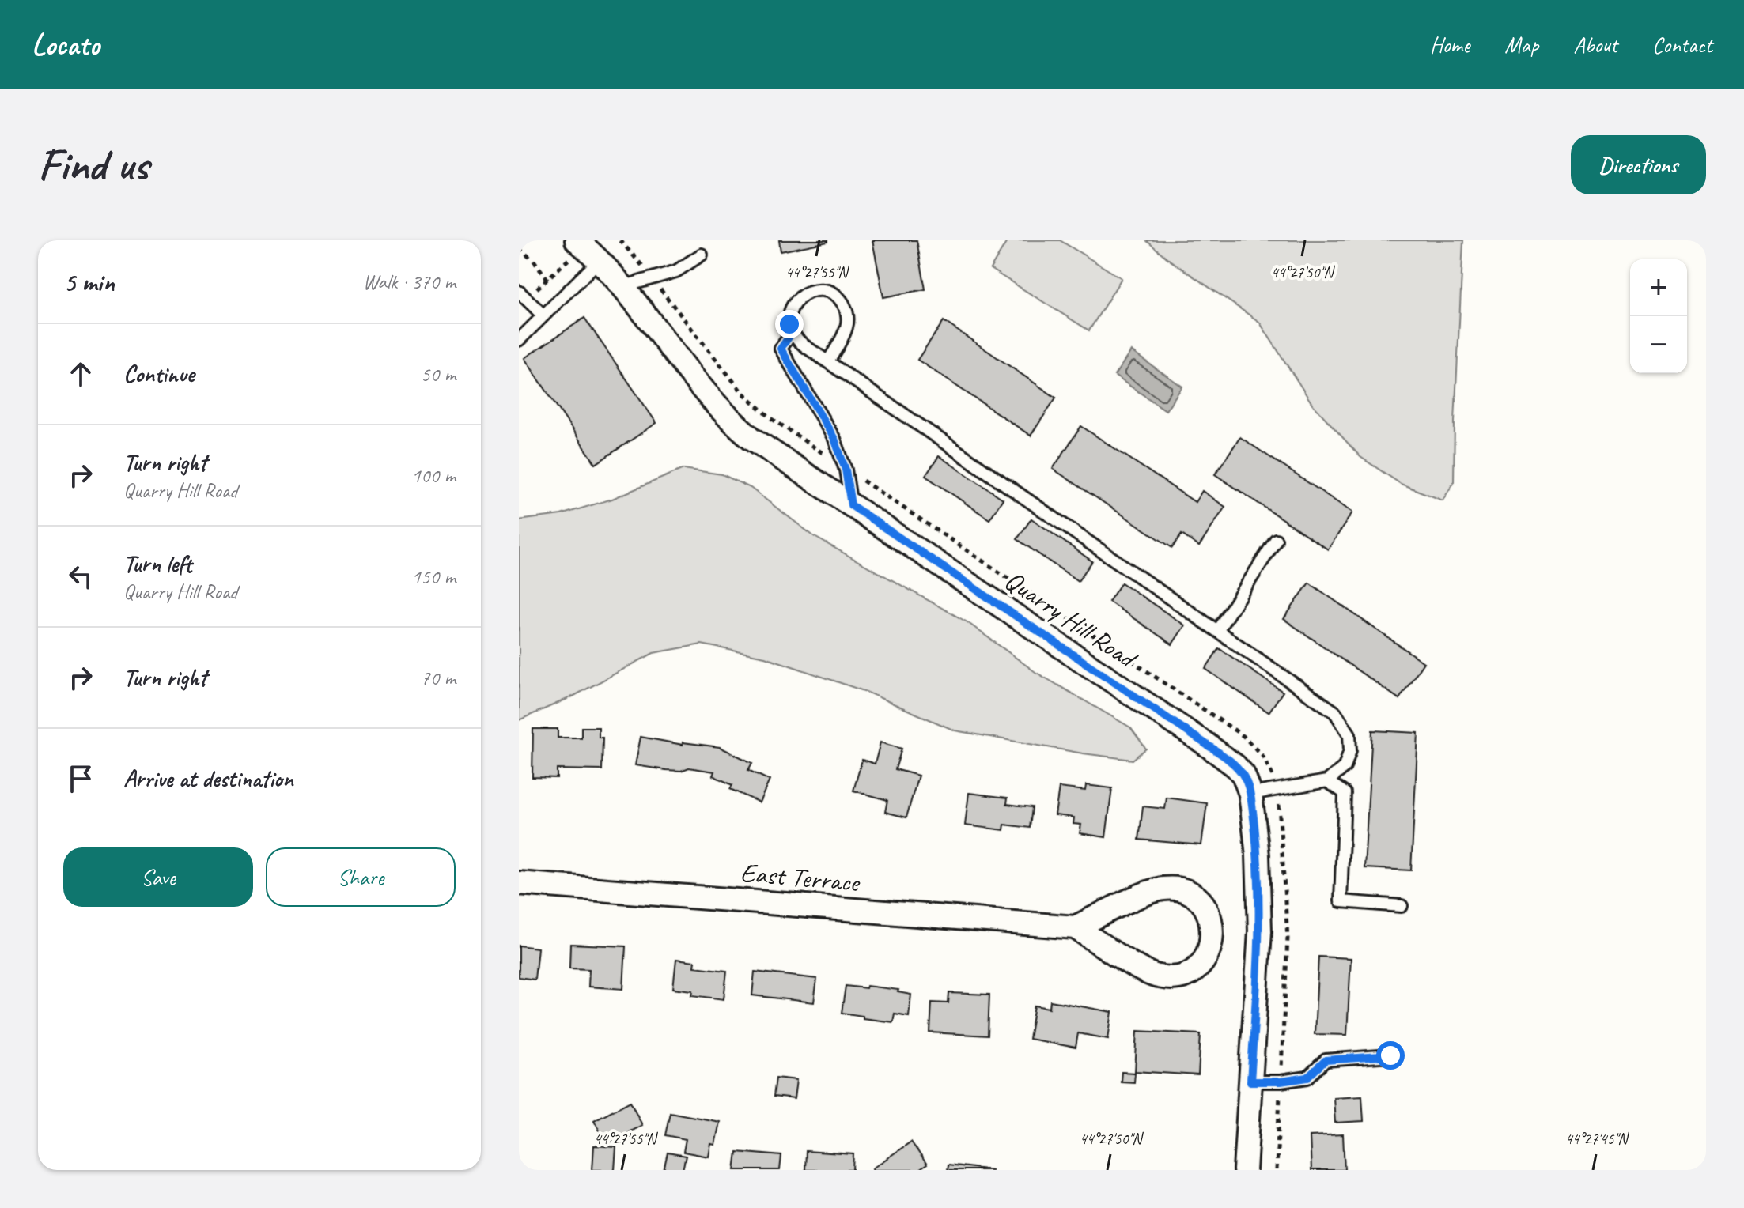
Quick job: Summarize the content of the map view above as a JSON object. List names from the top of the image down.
{
  "streets": {
    "street": ["Quarry Hill Road", "East Terrace"]
  },
  "page": {
    "header": "Locato",
    "nav": [
      "Home",
      "Map",
      "About",
      "Contact"
    ],
    "buttons": [
      "Directions",
      ["Save", "Share"]
    ],
    "title": "Find us",
    "heading": ["5 min", "Walk · 370 m"],
    "map_buttons": ["+", "−"],
    "list": [
      ["Continue", "50 m"],
      ["Turn right", "Quarry Hill Road", "100 m"],
      ["Turn left", "Quarry Hill Road", "150 m"],
      ["Turn right", "70 m"],
      "Arrive at destination"
    ]
  },
  "coordinates": ["44°27'55\"N", "44°27'50\"N", "44°27'45\"N"]
}
